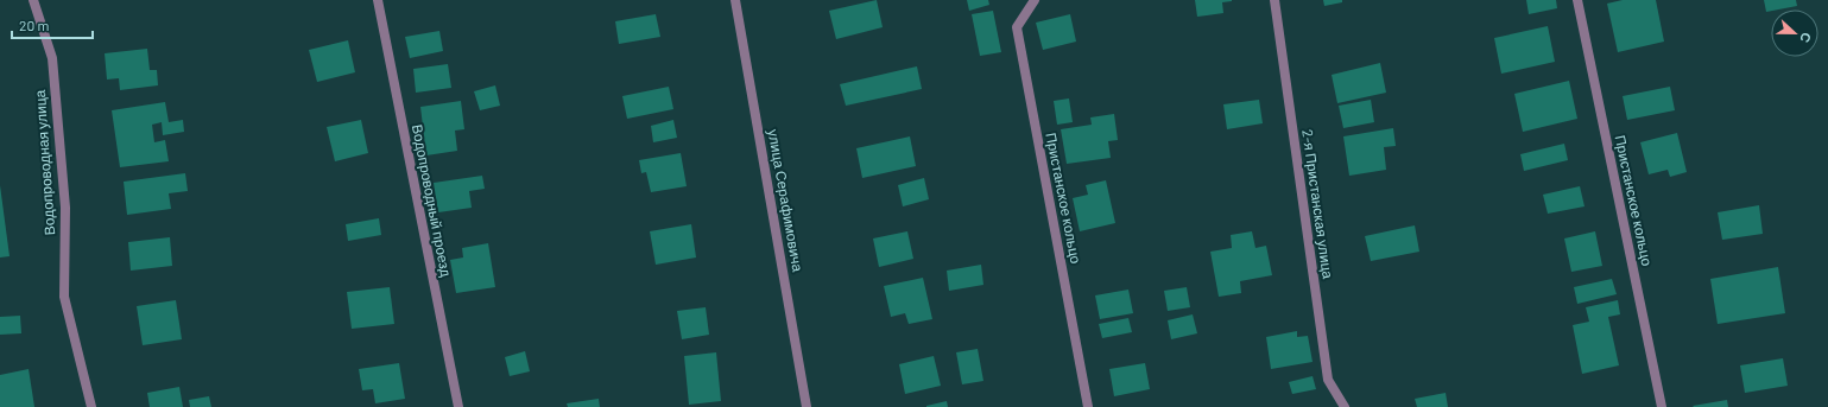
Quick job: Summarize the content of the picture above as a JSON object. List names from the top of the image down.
{
  "streets": {
    "street": [
      "Водопроводная улица",
      "Пристанское кольцо",
      "Водопроводный проезд",
      "улица Серафимовича",
      "2-я Пристанская улица"
    ]
  },
  "scale_bar": "20 m",
  "north": "right"
}
